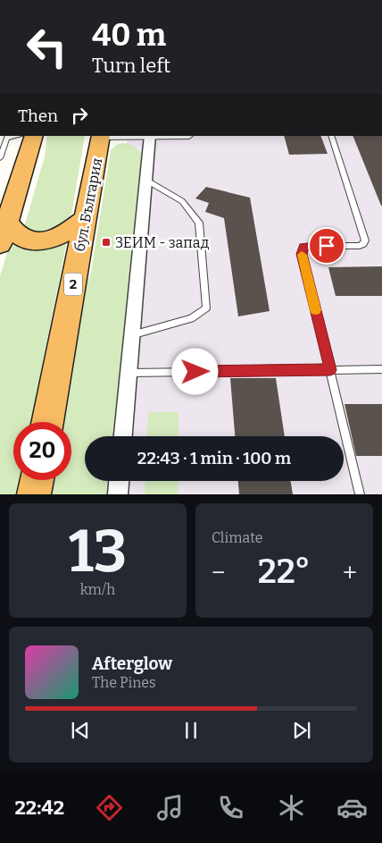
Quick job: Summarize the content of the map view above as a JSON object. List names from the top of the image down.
{
  "streets": {
    "highway": ["бул. България", "2"]
  },
  "places": {
    "transit": ["ЗЕИМ - запад"]
  },
  "page": {
    "turn": ["40 m", "Turn left"],
    "then": "Then",
    "limit": "20",
    "trip": "22:43 · 1 min · 100 m",
    "tile": [
      ["13", "km/h"],
      "Climate"
    ],
    "heat": ["−", "22°", "+"],
    "song": ["Afterglow", "The Pines"],
    "tabs": "22:42"
  }
}
